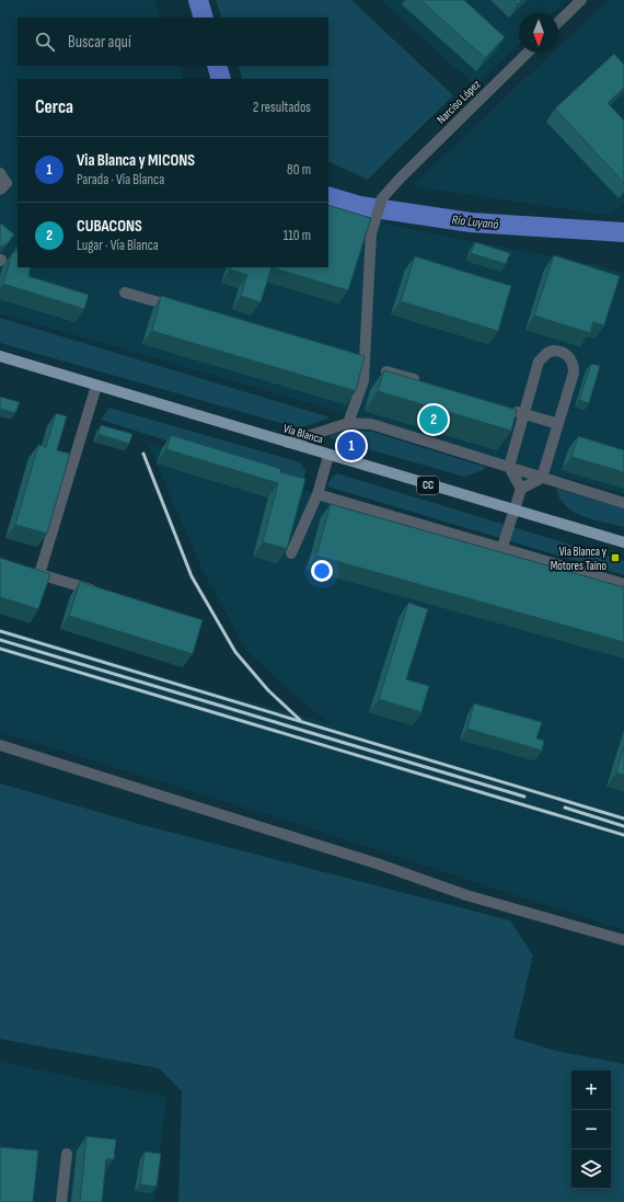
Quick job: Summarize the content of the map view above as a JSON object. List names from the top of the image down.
{
  "streets": {
    "main road": ["Vía Blanca", "CC"],
    "street": ["Narciso López"]
  },
  "water": ["Río Luyanó"],
  "places": {
    "transit": ["Via Blanca y Motores Taino"]
  },
  "north": "bottom",
  "page": {
    "search": "Buscar aquí",
    "heading": ["Cerca", "2 resultados"],
    "list": [
      {
        "mark": "1",
        "name": "Via Blanca y MICONS",
        "note": "Parada · Vía Blanca",
        "value": "80 m"
      },
      {
        "mark": "2",
        "name": "CUBACONS",
        "note": "Lugar · Vía Blanca",
        "value": "110 m"
      }
    ],
    "pins": ["2", "1"],
    "map_buttons": ["+", "−"]
  }
}
